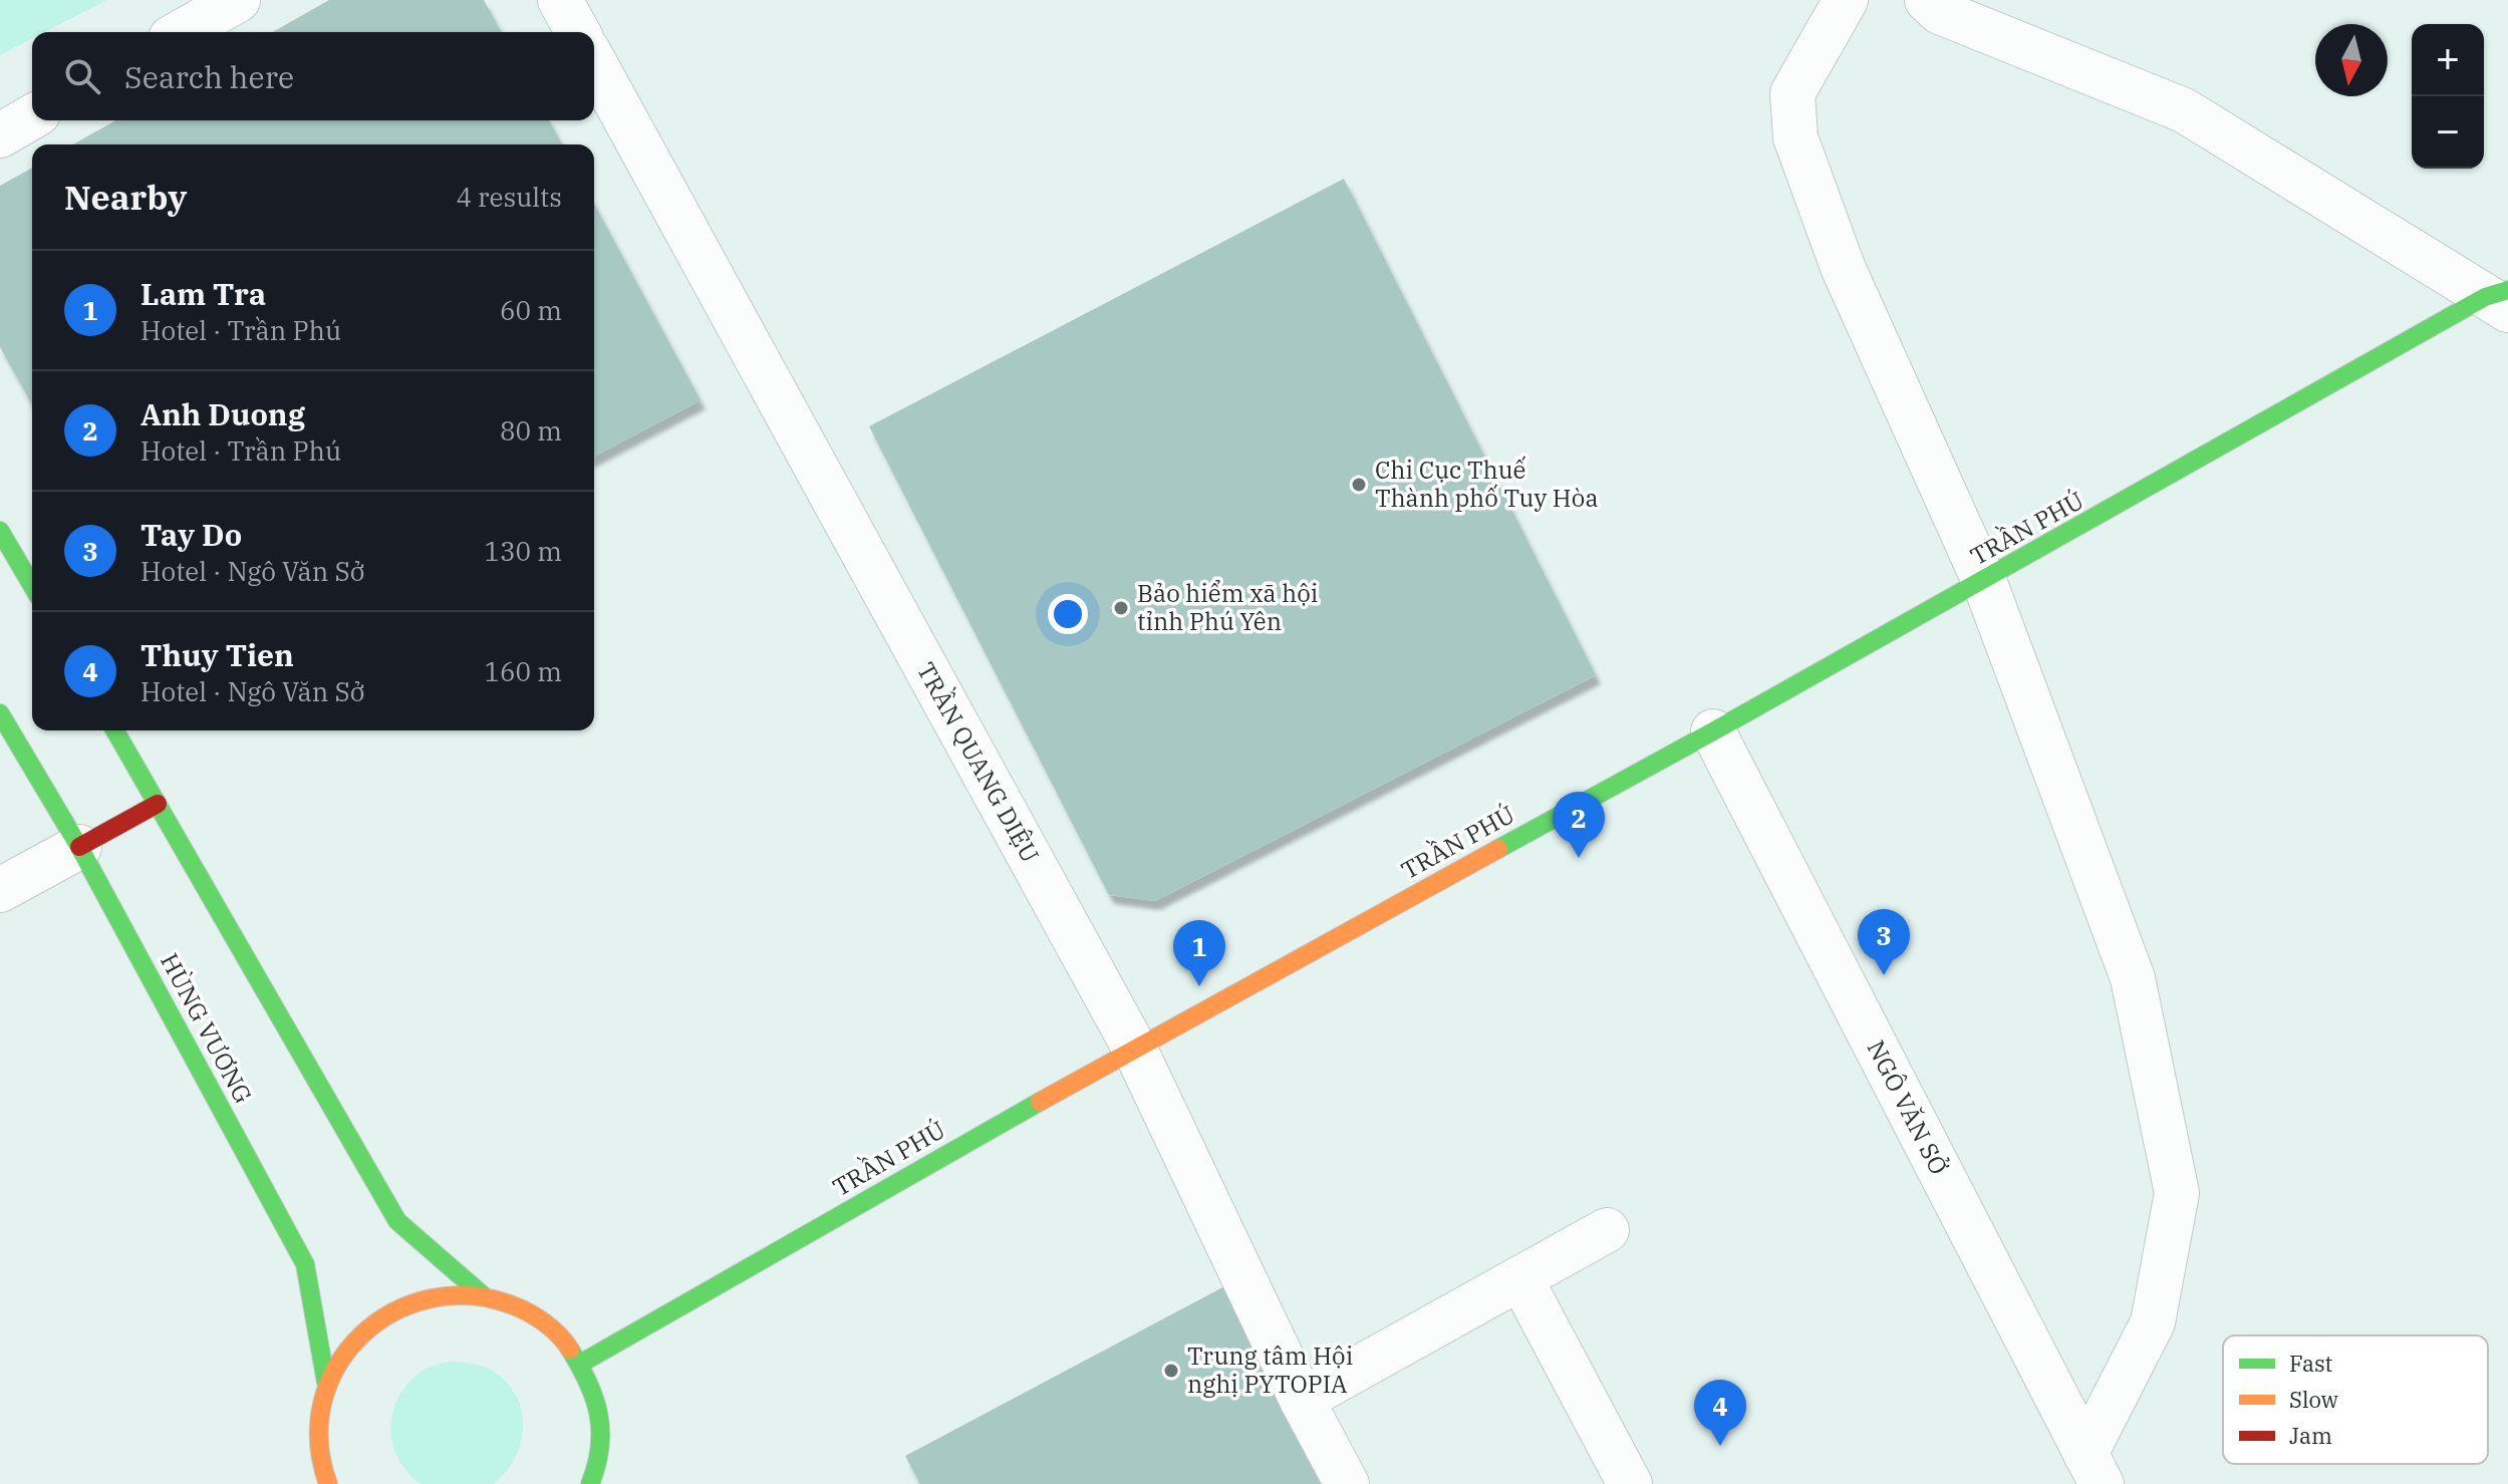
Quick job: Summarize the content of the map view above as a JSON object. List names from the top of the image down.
{
  "streets": {
    "main road": ["TRẦN PHÚ", "HÙNG VƯƠNG"],
    "street": ["TRẦN QUANG DIỆU", "NGÔ VĂN SỞ"]
  },
  "crossings": [
    ["TRẦN PHÚ", "TRẦN QUANG DIỆU"],
    ["TRẦN PHÚ", "NGÔ VĂN SỞ"]
  ],
  "places": ["Chi Cục Thuế Thành phố Tuy Hòa", "Bảo hiểm xã hội tỉnh Phú Yên", "Trung tâm Hội nghị PYTOPIA"],
  "legend": ["Fast", "Slow", "Jam"],
  "north": "bottom",
  "page": {
    "map_buttons": ["+", "−"],
    "search": "Search here",
    "heading": ["Nearby", "4 results"],
    "list": [
      {
        "mark": "1",
        "name": "Lam Tra",
        "note": "Hotel · Trần Phú",
        "value": "60 m"
      },
      {
        "mark": "2",
        "name": "Anh Duong",
        "note": "Hotel · Trần Phú",
        "value": "80 m"
      },
      {
        "mark": "3",
        "name": "Tay Do",
        "note": "Hotel · Ngô Văn Sở",
        "value": "130 m"
      },
      {
        "mark": "4",
        "name": "Thuy Tien",
        "note": "Hotel · Ngô Văn Sở",
        "value": "160 m"
      }
    ],
    "pins": [
      "2",
      "3",
      "1",
      "4"
    ]
  }
}
